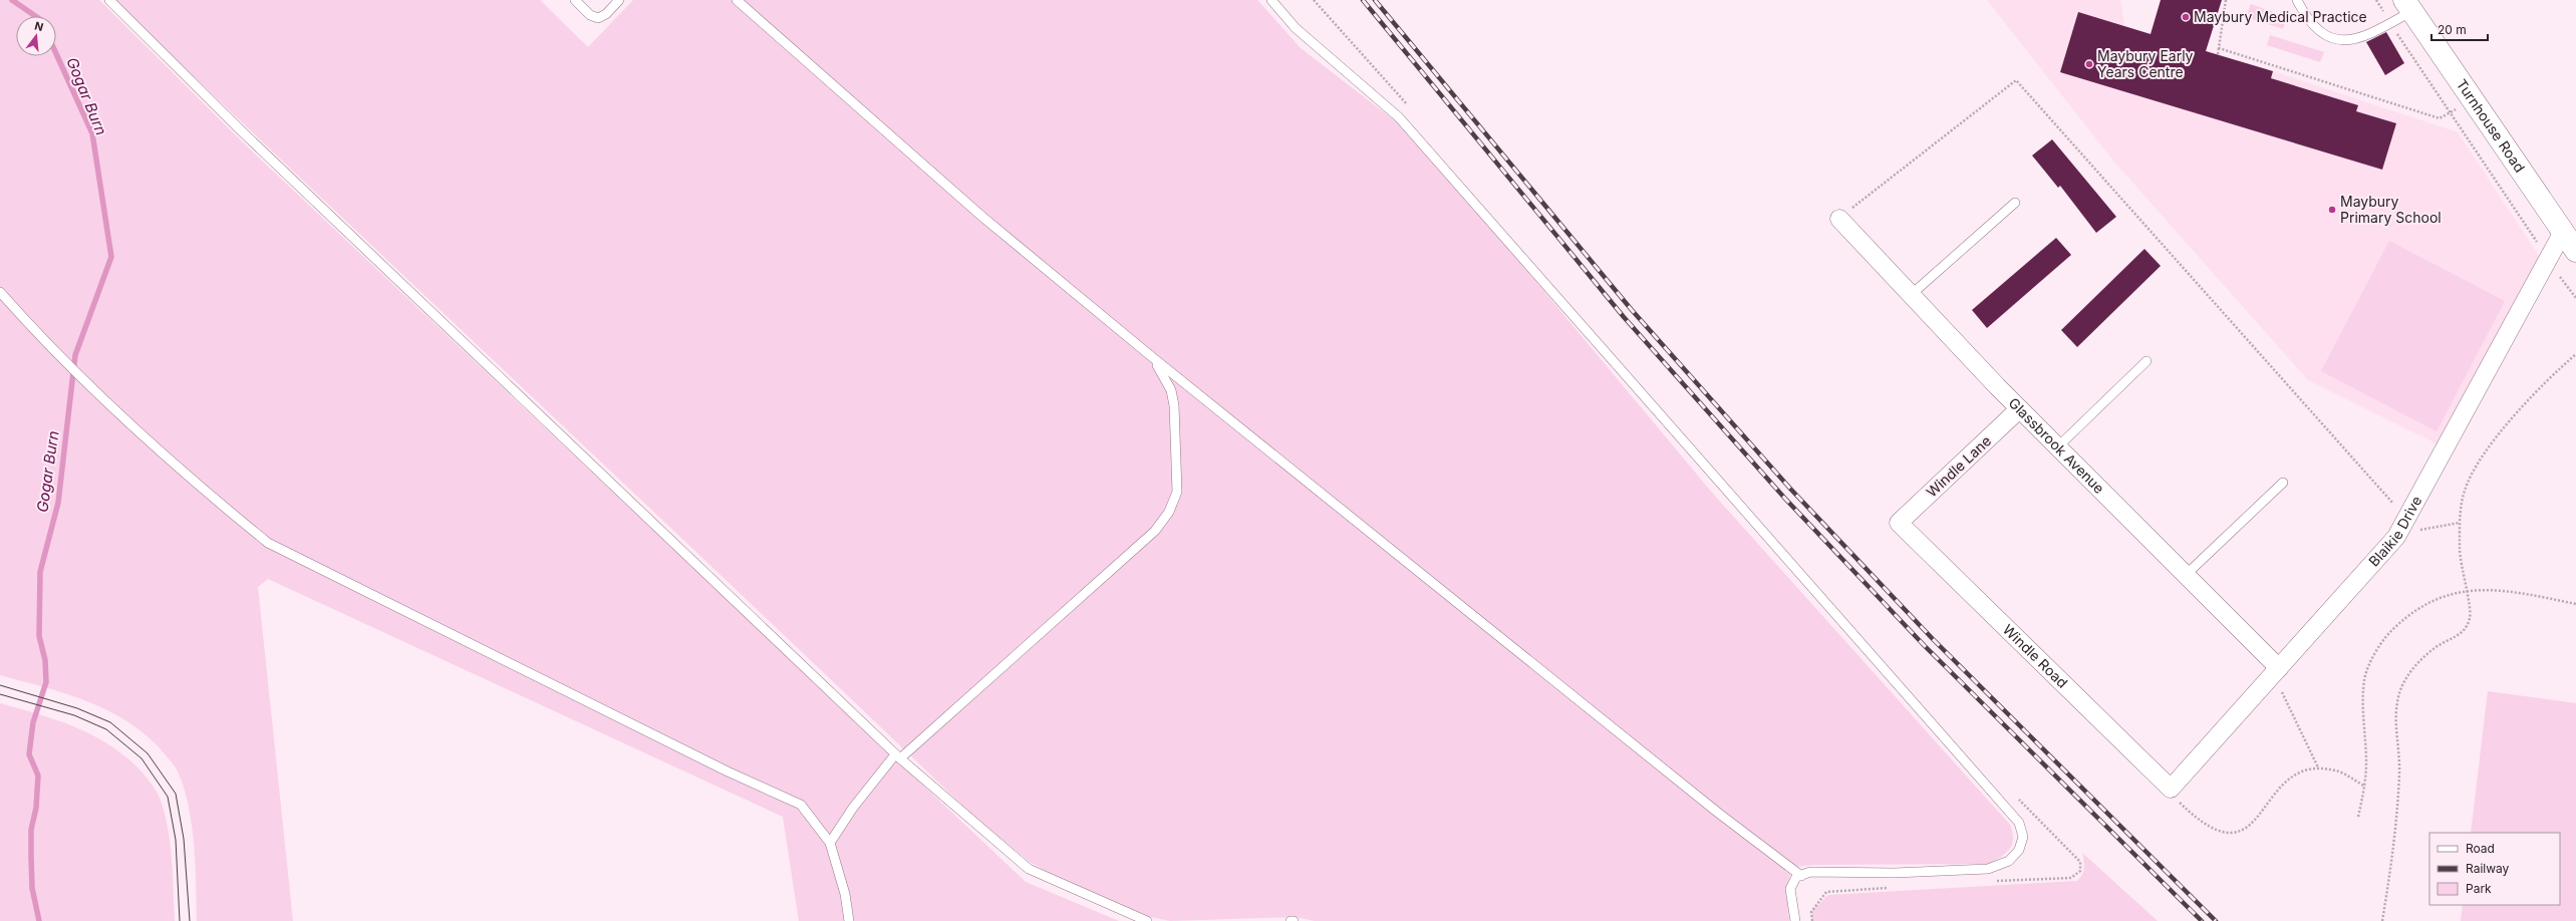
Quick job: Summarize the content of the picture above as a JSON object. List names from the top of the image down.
{
  "streets": {
    "street": [
      "Turnhouse Road",
      "Glassbrook Avenue",
      "Windle Lane",
      "Blaikie Drive",
      "Windle Road"
    ]
  },
  "crossings": [
    ["Turnhouse Road", "Blaikie Drive"],
    ["Glassbrook Avenue", "Windle Lane"],
    ["Glassbrook Avenue", "Blaikie Drive"],
    ["Windle Lane", "Windle Road"],
    ["Blaikie Drive", "Windle Road"]
  ],
  "water": ["Gogar Burn"],
  "places": ["Maybury Medical Practice", "Maybury Early Years Centre", "Maybury Primary School"],
  "legend": ["Road", "Railway", "Park"],
  "scale_bar": "20 m",
  "north": "top"
}
